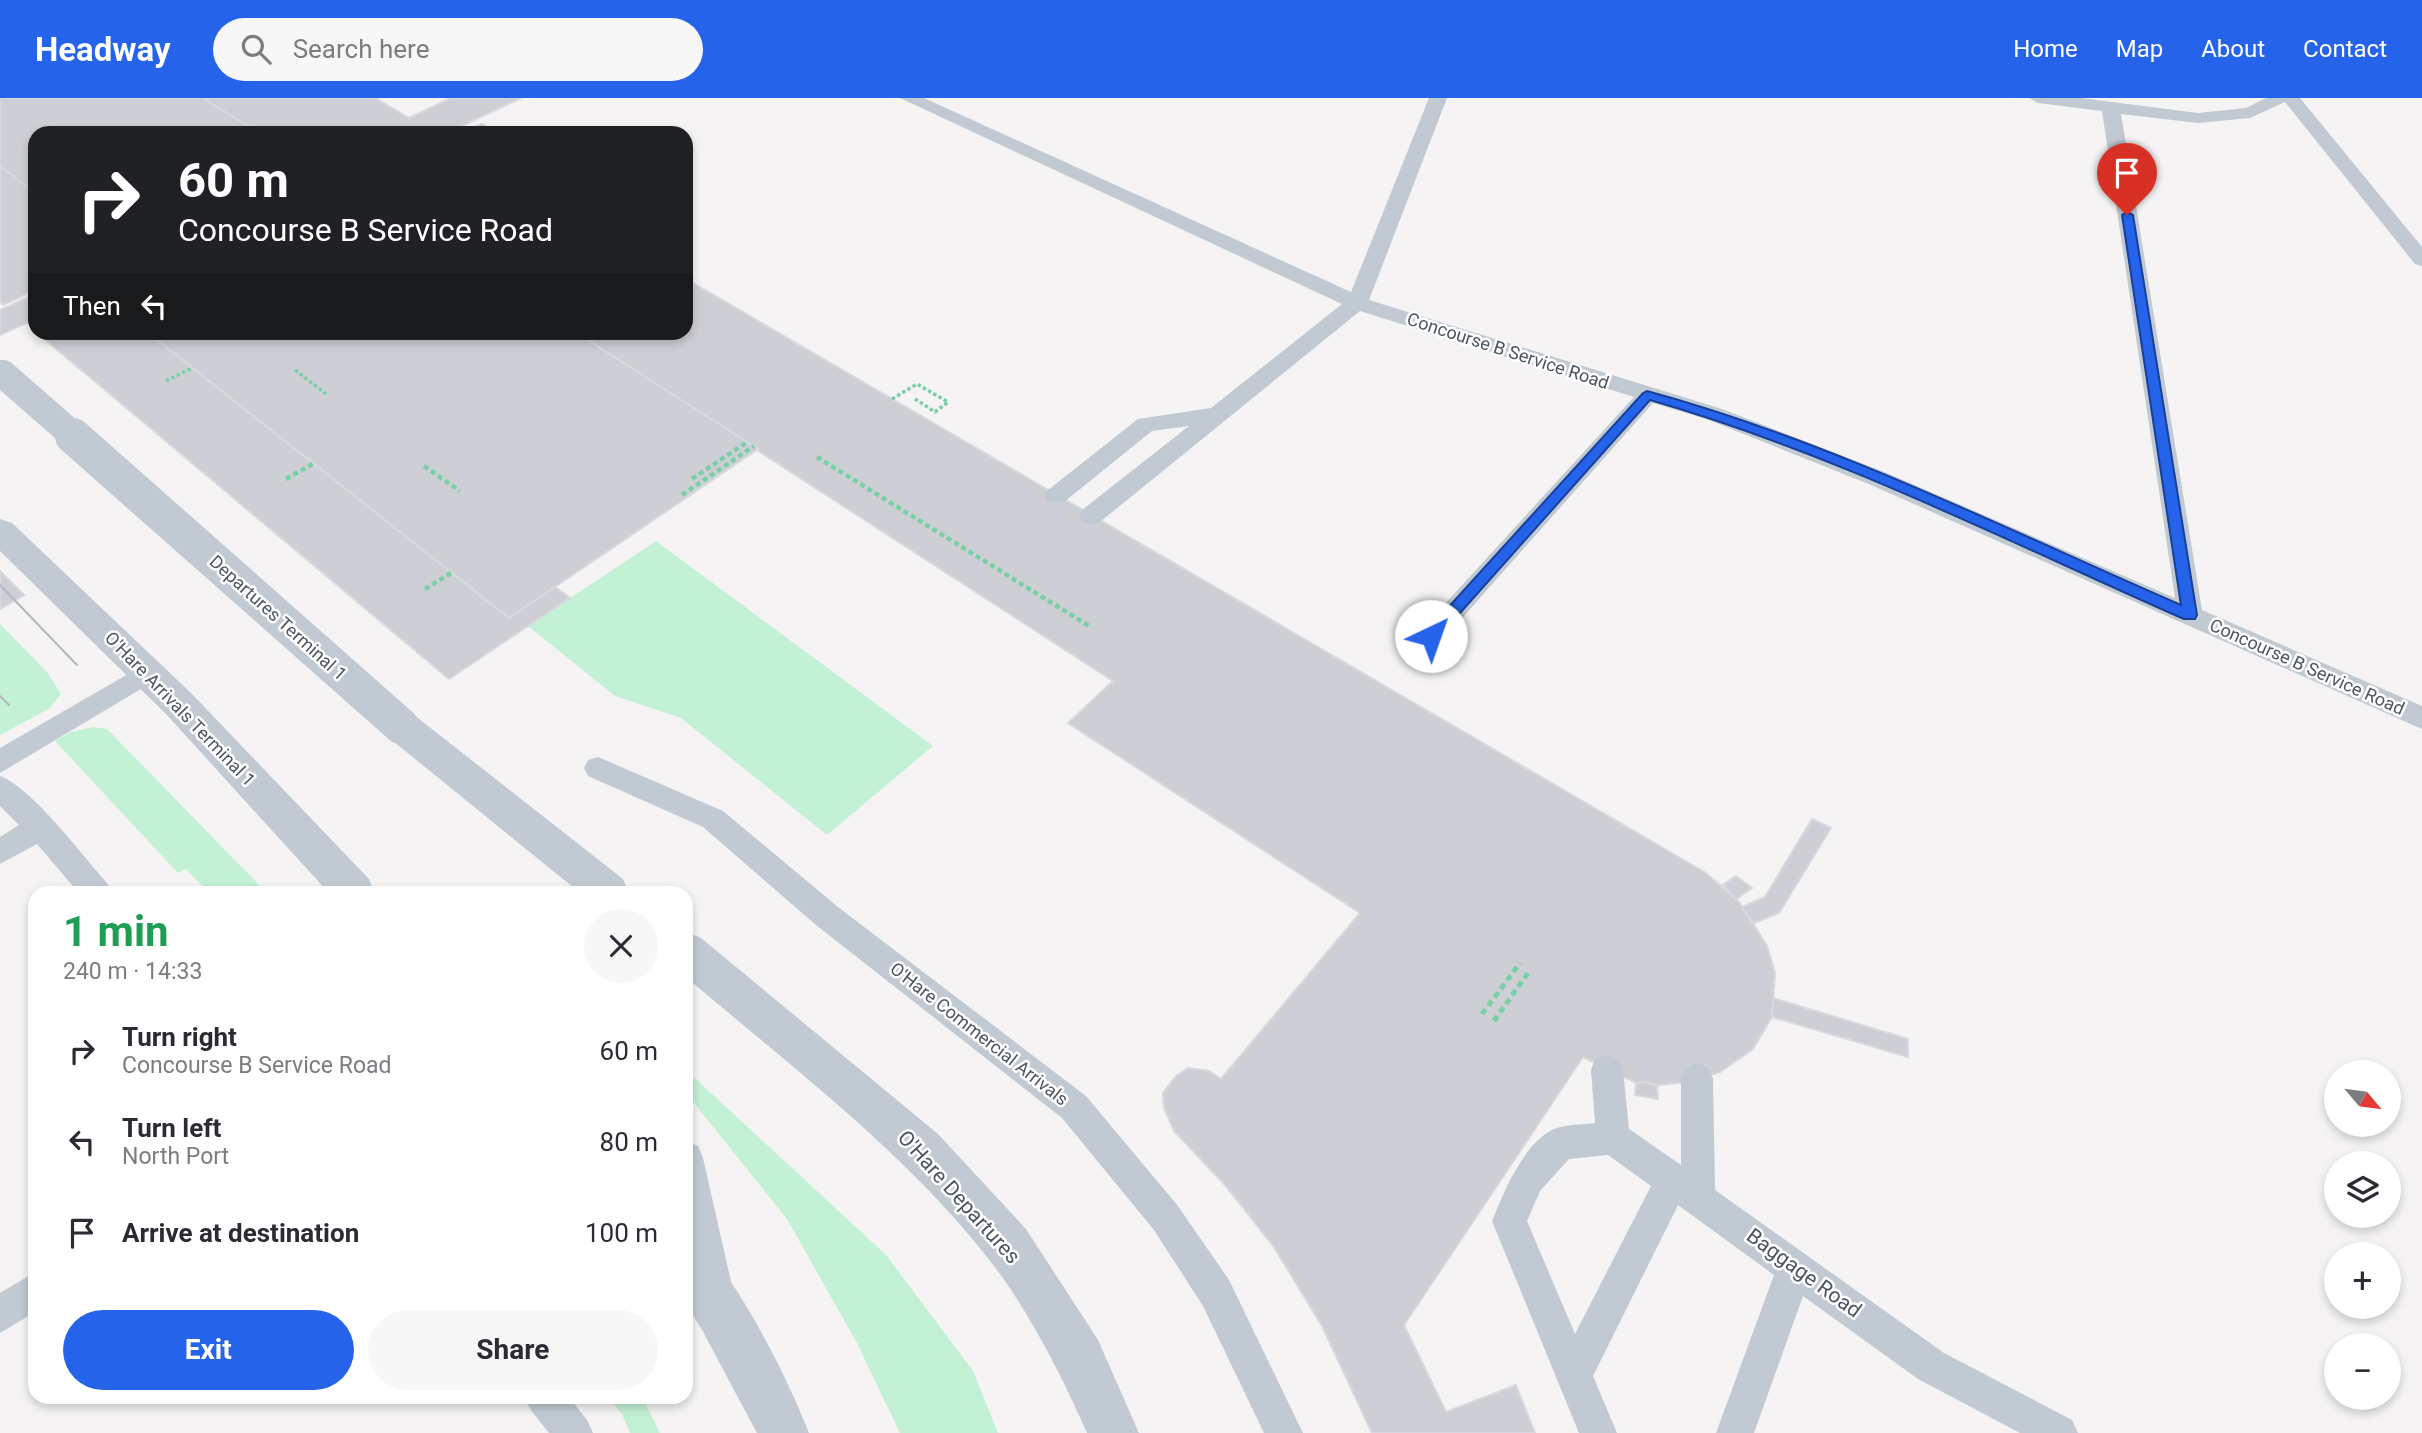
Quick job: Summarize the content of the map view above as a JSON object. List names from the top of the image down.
{
  "streets": {
    "street": ["Departures Terminal 1", "O'Hare Arrivals Terminal 1", "O'Hare Departures"],
    "lane": ["Concourse B Service Road", "O'Hare Commercial Arrivals", "Baggage Road"]
  },
  "north": "bottom right",
  "page": {
    "header": "Headway",
    "search": "Search here",
    "nav": [
      "Home",
      "Map",
      "About",
      "Contact"
    ],
    "turn": ["60 m", "Concourse B Service Road"],
    "then": "Then",
    "heading": ["1 min", "240 m · 14:33"],
    "list": [
      {
        "name": "Turn right",
        "note": "Concourse B Service Road",
        "value": "60 m"
      },
      {
        "name": "Turn left",
        "note": "North Port",
        "value": "80 m"
      },
      {
        "name": "Arrive at destination",
        "value": "100 m"
      }
    ],
    "map_buttons": ["+", "−"],
    "buttons": ["Exit", "Share"]
  }
}
